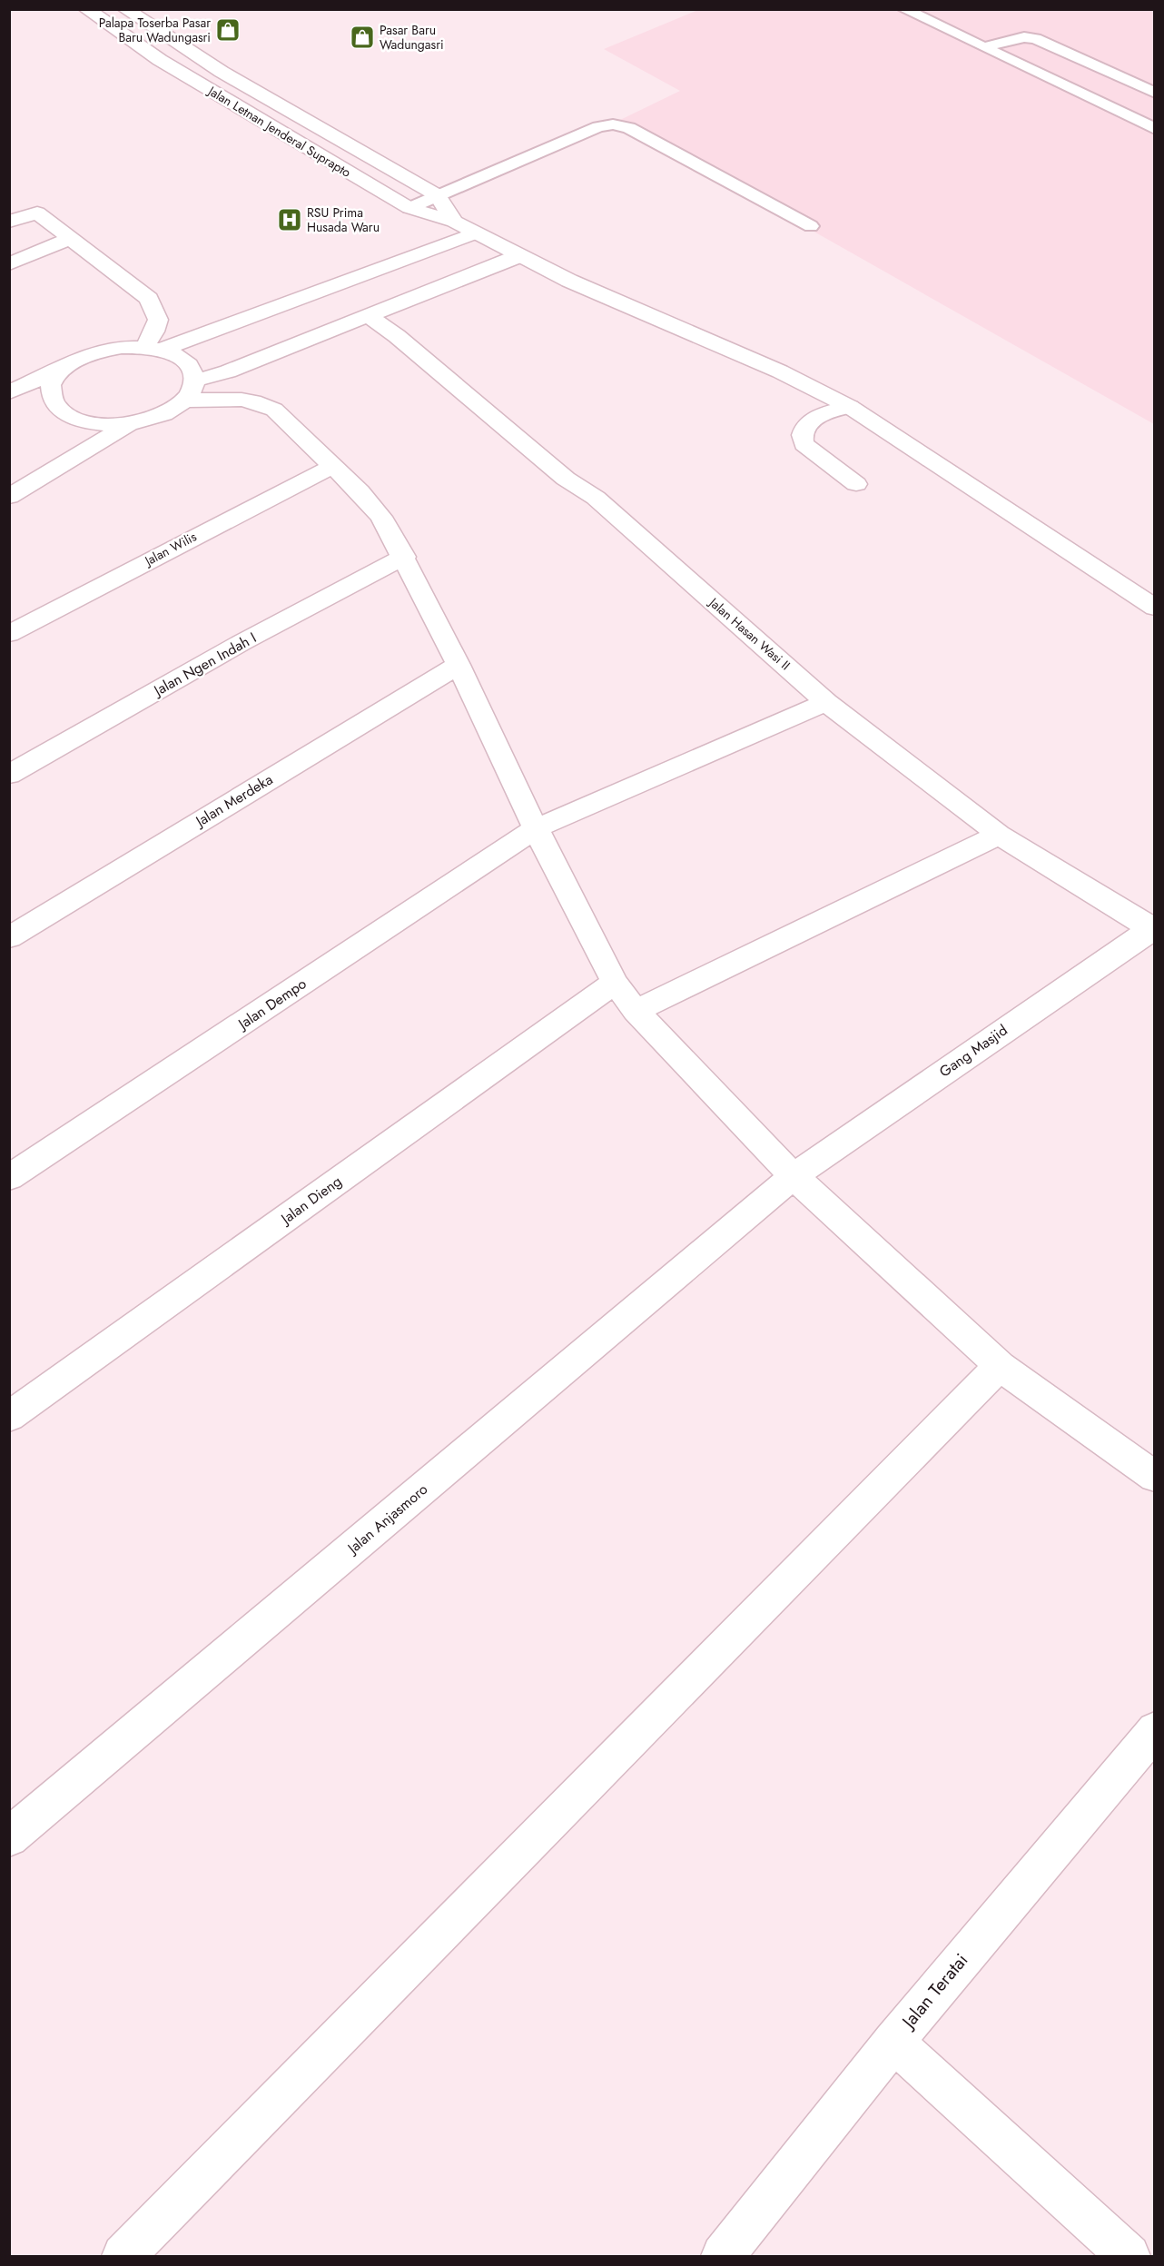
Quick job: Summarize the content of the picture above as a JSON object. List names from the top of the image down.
{
  "streets": {
    "street": [
      "Jalan Letnan Jenderal Suprapto",
      "Jalan Wilis",
      "Jalan Hasan Wasi II",
      "Jalan Ngen Indah I",
      "Jalan Merdeka",
      "Jalan Dempo",
      "Gang Masjid",
      "Jalan Dieng",
      "Jalan Anjasmoro",
      "Jalan Teratai"
    ]
  },
  "crossings": [
    ["Jalan Hasan Wasi II", "Jalan Dempo"],
    ["Jalan Hasan Wasi II", "Gang Masjid"],
    ["Gang Masjid", "Jalan Anjasmoro"]
  ],
  "places": {
    "shop": ["Palapa Toserba Pasar Baru Wadungasri", "Pasar Baru Wadungasri"],
    "hospital": ["RSU Prima Husada Waru"]
  }
}
